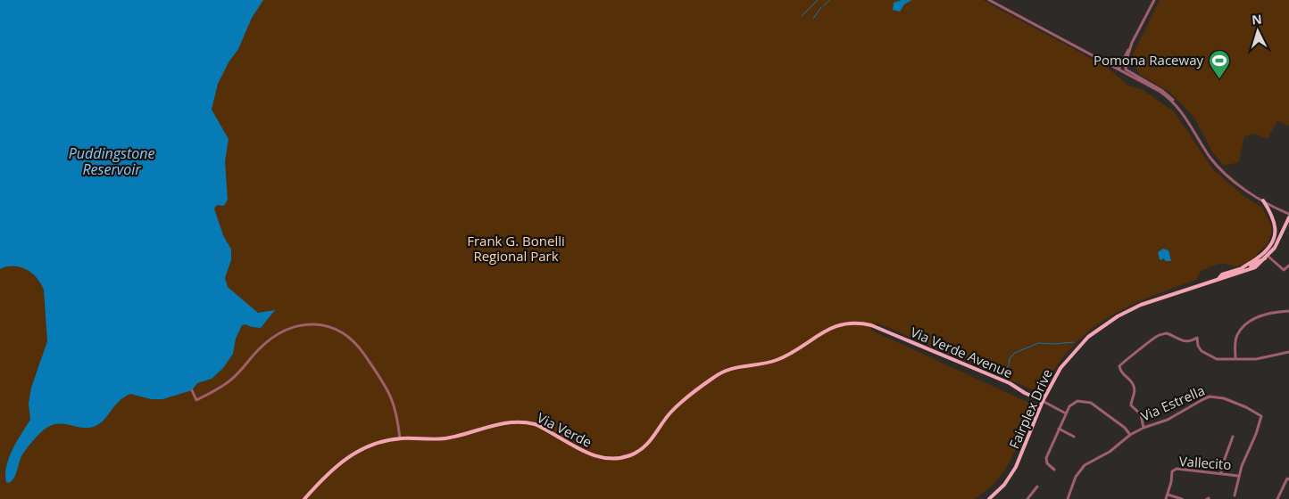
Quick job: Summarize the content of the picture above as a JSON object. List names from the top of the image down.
{
  "streets": {
    "main road": ["Via Verde Avenue", "Fairplex Drive", "Via Verde"],
    "street": ["Via Estrella", "Vallecito"]
  },
  "crossings": [
    ["Via Verde Avenue", "Fairplex Drive"],
    ["Via Verde Avenue", "Via Verde"],
    ["Via Estrella", "Vallecito"]
  ],
  "water": ["Puddingstone Reservoir"],
  "parks": ["Frank G. Bonelli Regional Park"],
  "places": {
    "sports": ["Pomona Raceway"]
  },
  "north": "top"
}
